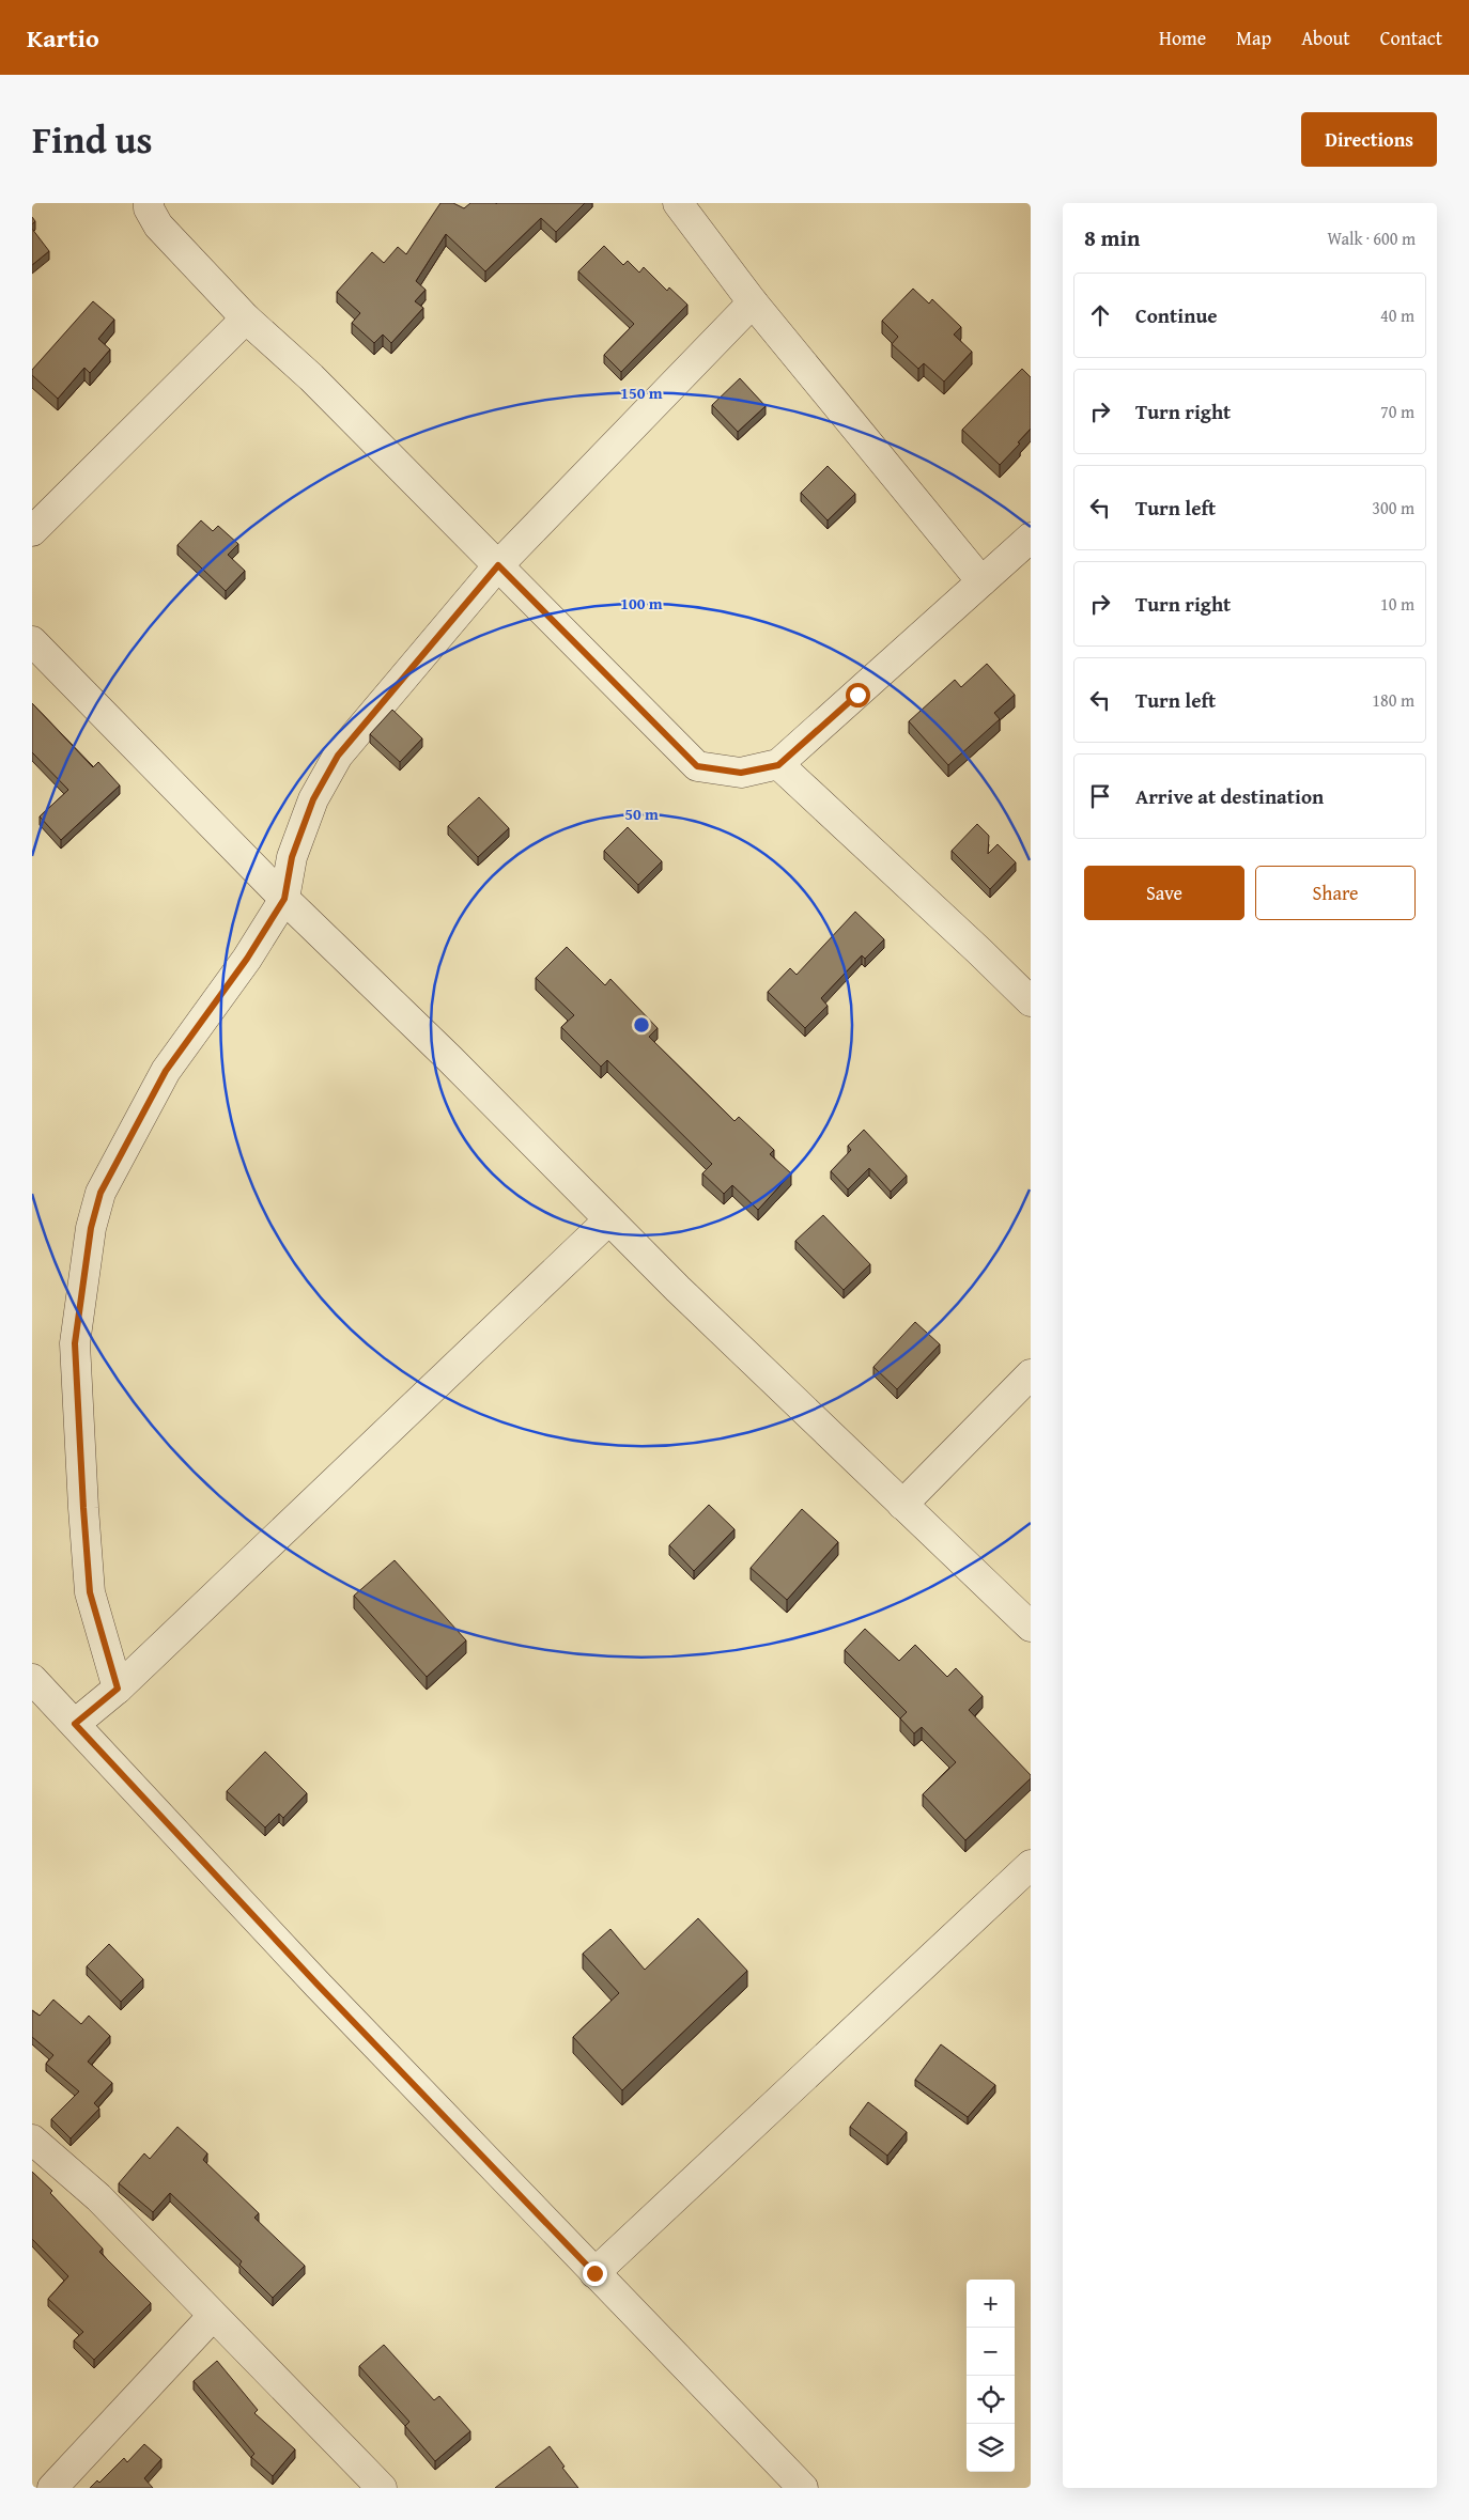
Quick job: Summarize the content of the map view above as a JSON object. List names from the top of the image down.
{
  "page": {
    "header": "Kartio",
    "nav": [
      "Home",
      "Map",
      "About",
      "Contact"
    ],
    "title": "Find us",
    "buttons": [
      "Directions",
      ["Save", "Share"]
    ],
    "heading": ["8 min", "Walk · 600 m"],
    "list": [
      ["Continue", "40 m"],
      ["Turn right", "70 m"],
      ["Turn left", "300 m"],
      ["Turn right", "10 m"],
      ["Turn left", "180 m"],
      "Arrive at destination"
    ],
    "map_buttons": ["+", "−"]
  },
  "rings": ["150 m", "100 m", "50 m"]
}
